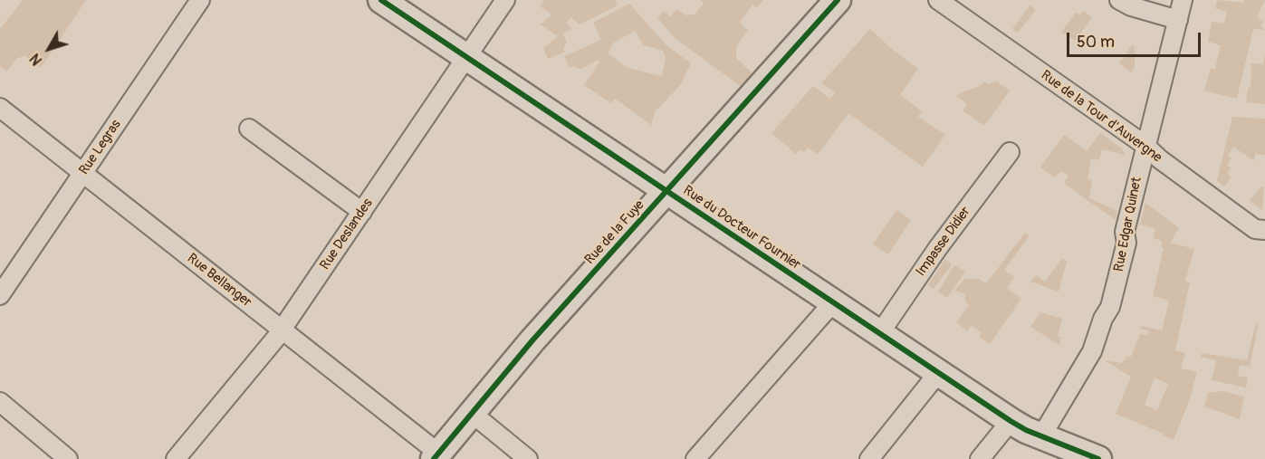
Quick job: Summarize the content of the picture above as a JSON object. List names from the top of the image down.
{
  "streets": {
    "street": [
      "Rue de la Tour d'Auvergne",
      "Rue Legras",
      "Rue Edgar Quinet",
      "Rue du Docteur Fournier",
      "Rue de la Fuye",
      "Rue Deslandes",
      "Impasse Didier",
      "Rue Bellanger"
    ]
  },
  "crossings": [
    ["Rue de la Tour d'Auvergne", "Rue Edgar Quinet"],
    ["Rue Legras", "Rue Bellanger"],
    ["Rue Edgar Quinet", "Rue du Docteur Fournier"],
    ["Rue du Docteur Fournier", "Rue de la Fuye"],
    ["Rue du Docteur Fournier", "Rue Deslandes"],
    ["Rue du Docteur Fournier", "Impasse Didier"],
    ["Rue de la Fuye", "Rue Bellanger"],
    ["Rue Deslandes", "Rue Bellanger"]
  ],
  "scale_bar": "50 m",
  "north": "bottom left"
}
